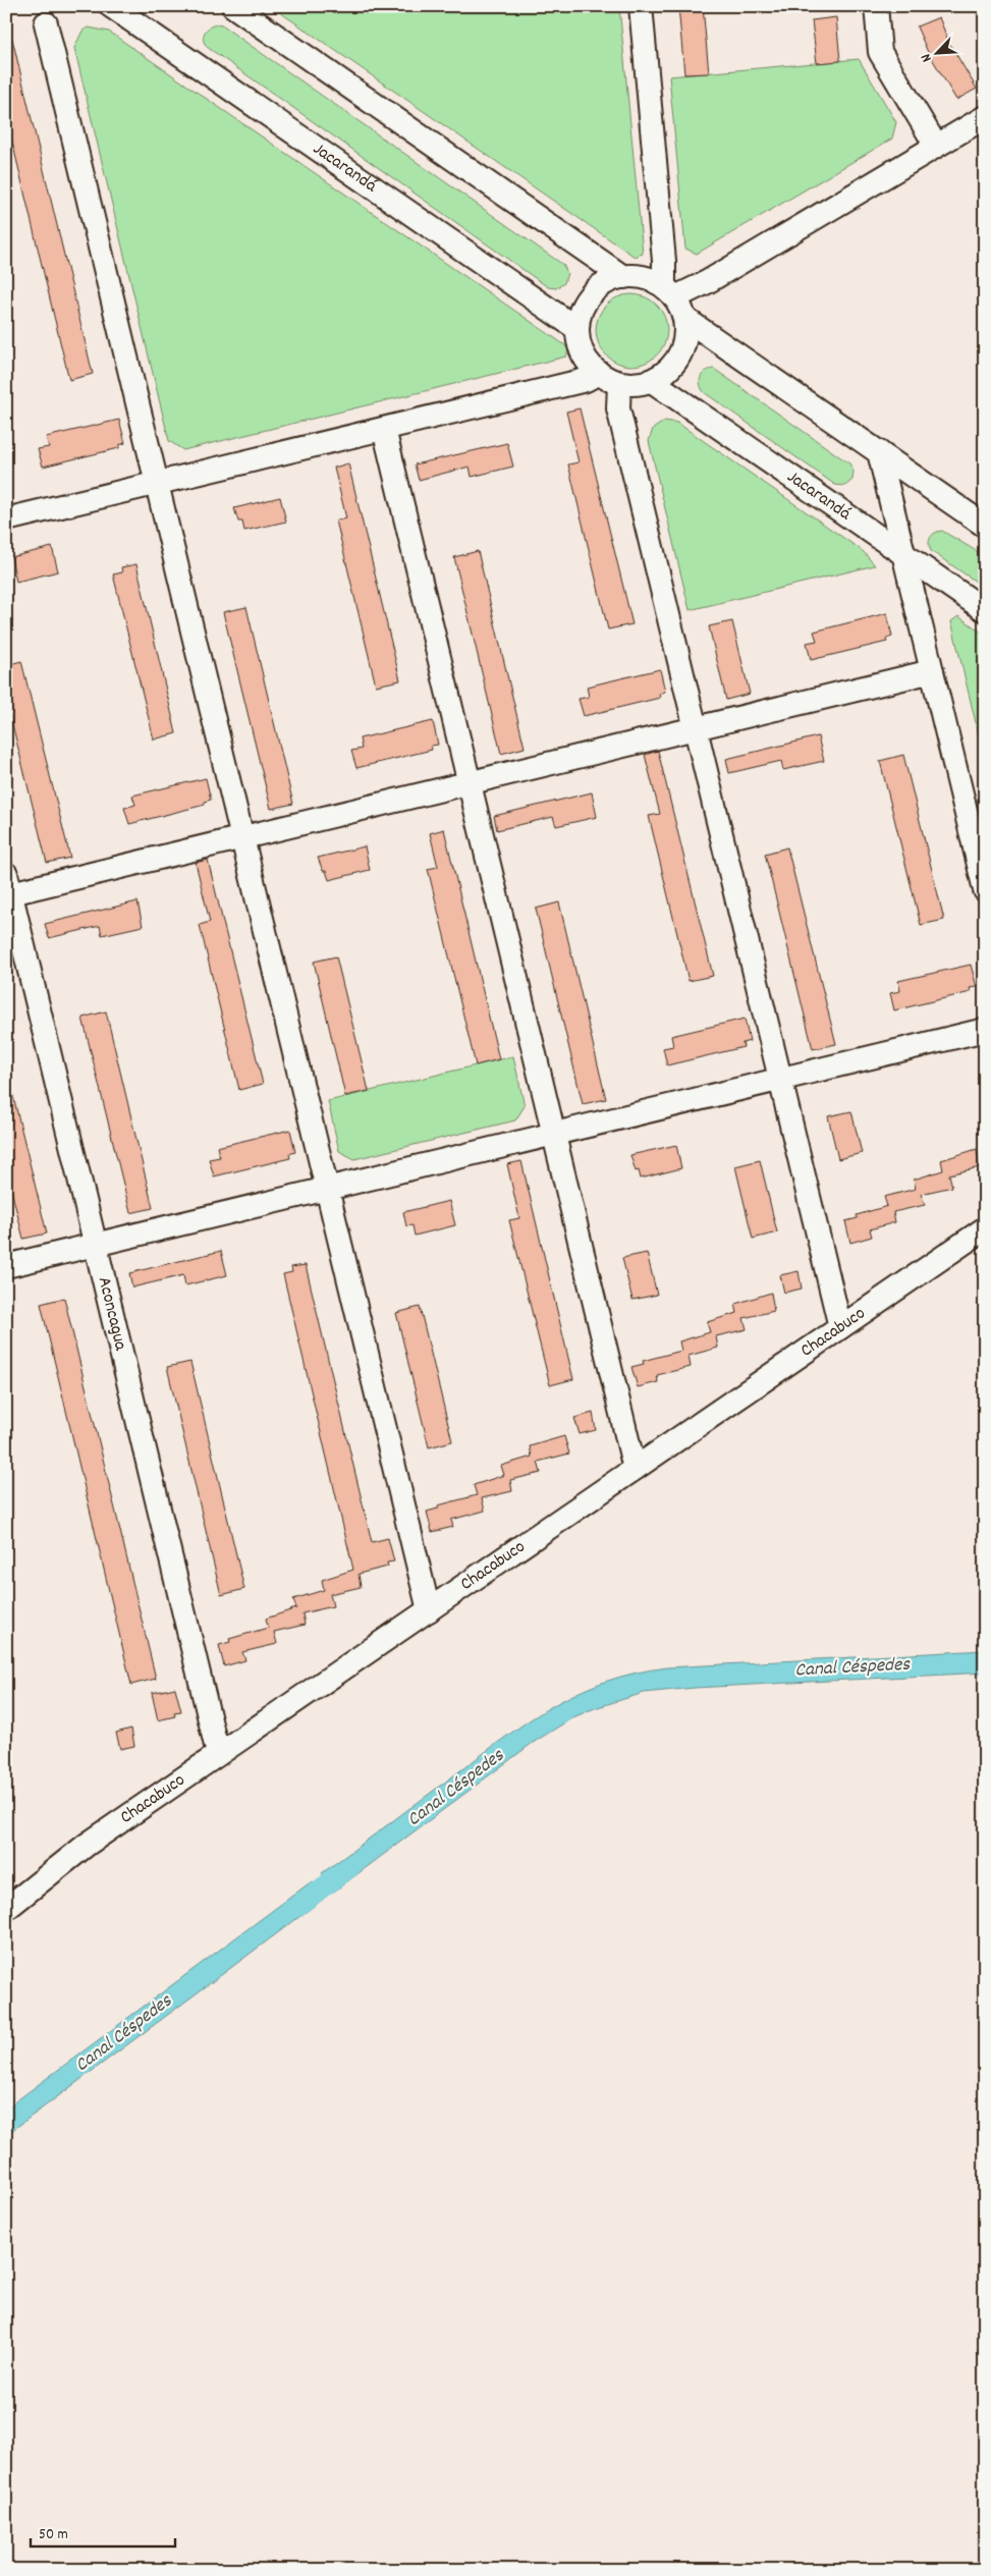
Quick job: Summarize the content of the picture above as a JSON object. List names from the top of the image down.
{
  "streets": {
    "street": ["Jacarandá", "Aconcagua", "Chacabuco"]
  },
  "crossings": [
    ["Aconcagua", "Chacabuco"]
  ],
  "water": ["Canal Céspedes"],
  "scale_bar": "50 m",
  "north": "bottom left"
}
